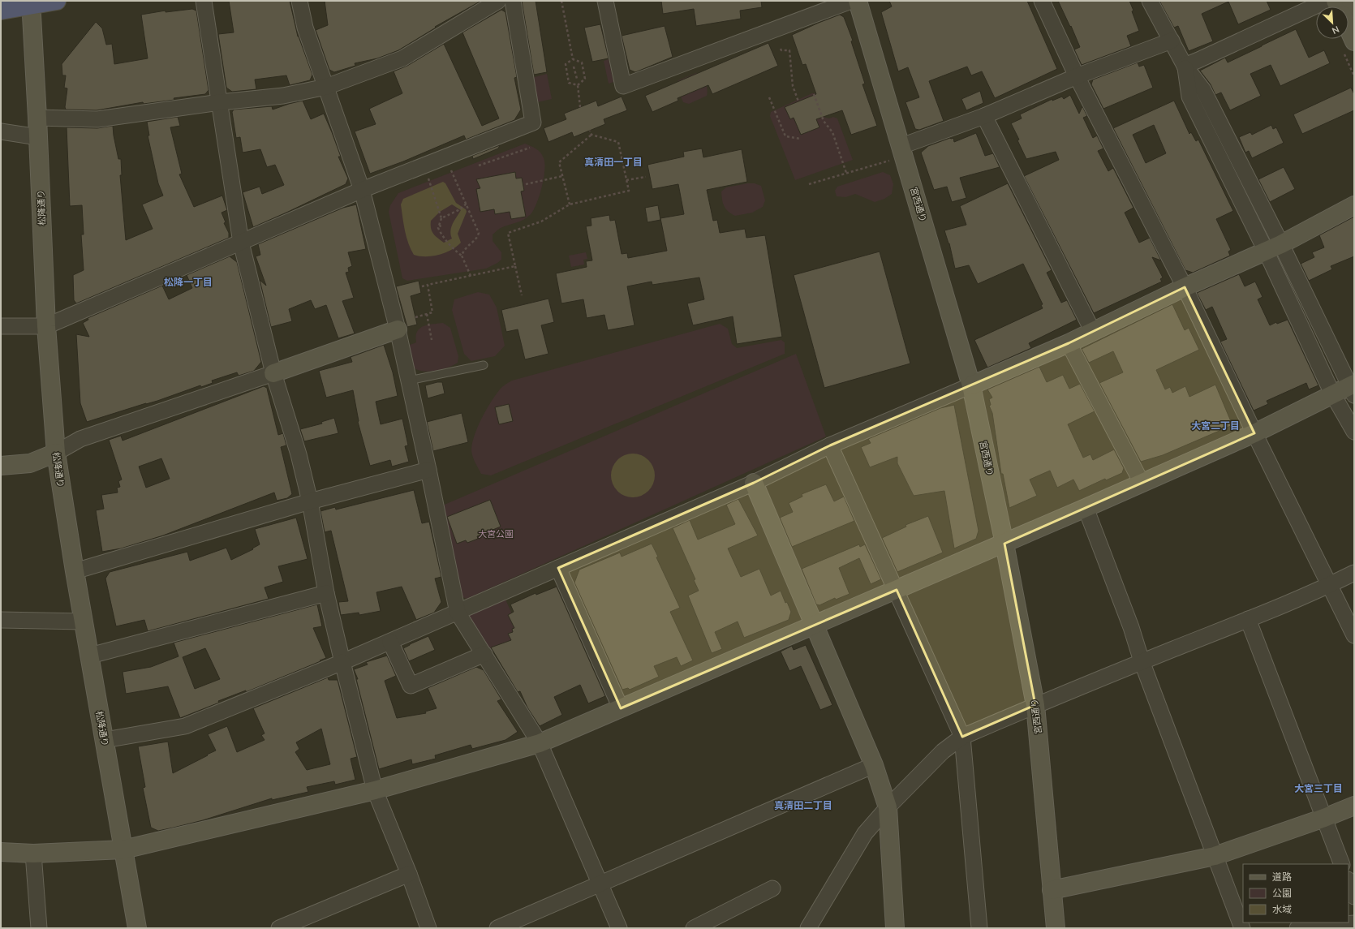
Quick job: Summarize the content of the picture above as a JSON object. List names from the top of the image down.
{
  "streets": {
    "street": ["宮西通り", "松降通り"]
  },
  "districts": [
    "真清田一丁目",
    "松降一丁目",
    "大宮二丁目",
    "大宮三丁目",
    "真清田二丁目"
  ],
  "parks": ["大宮公園"],
  "legend": ["道路", "公園", "水域"],
  "north": "bottom right"
}
